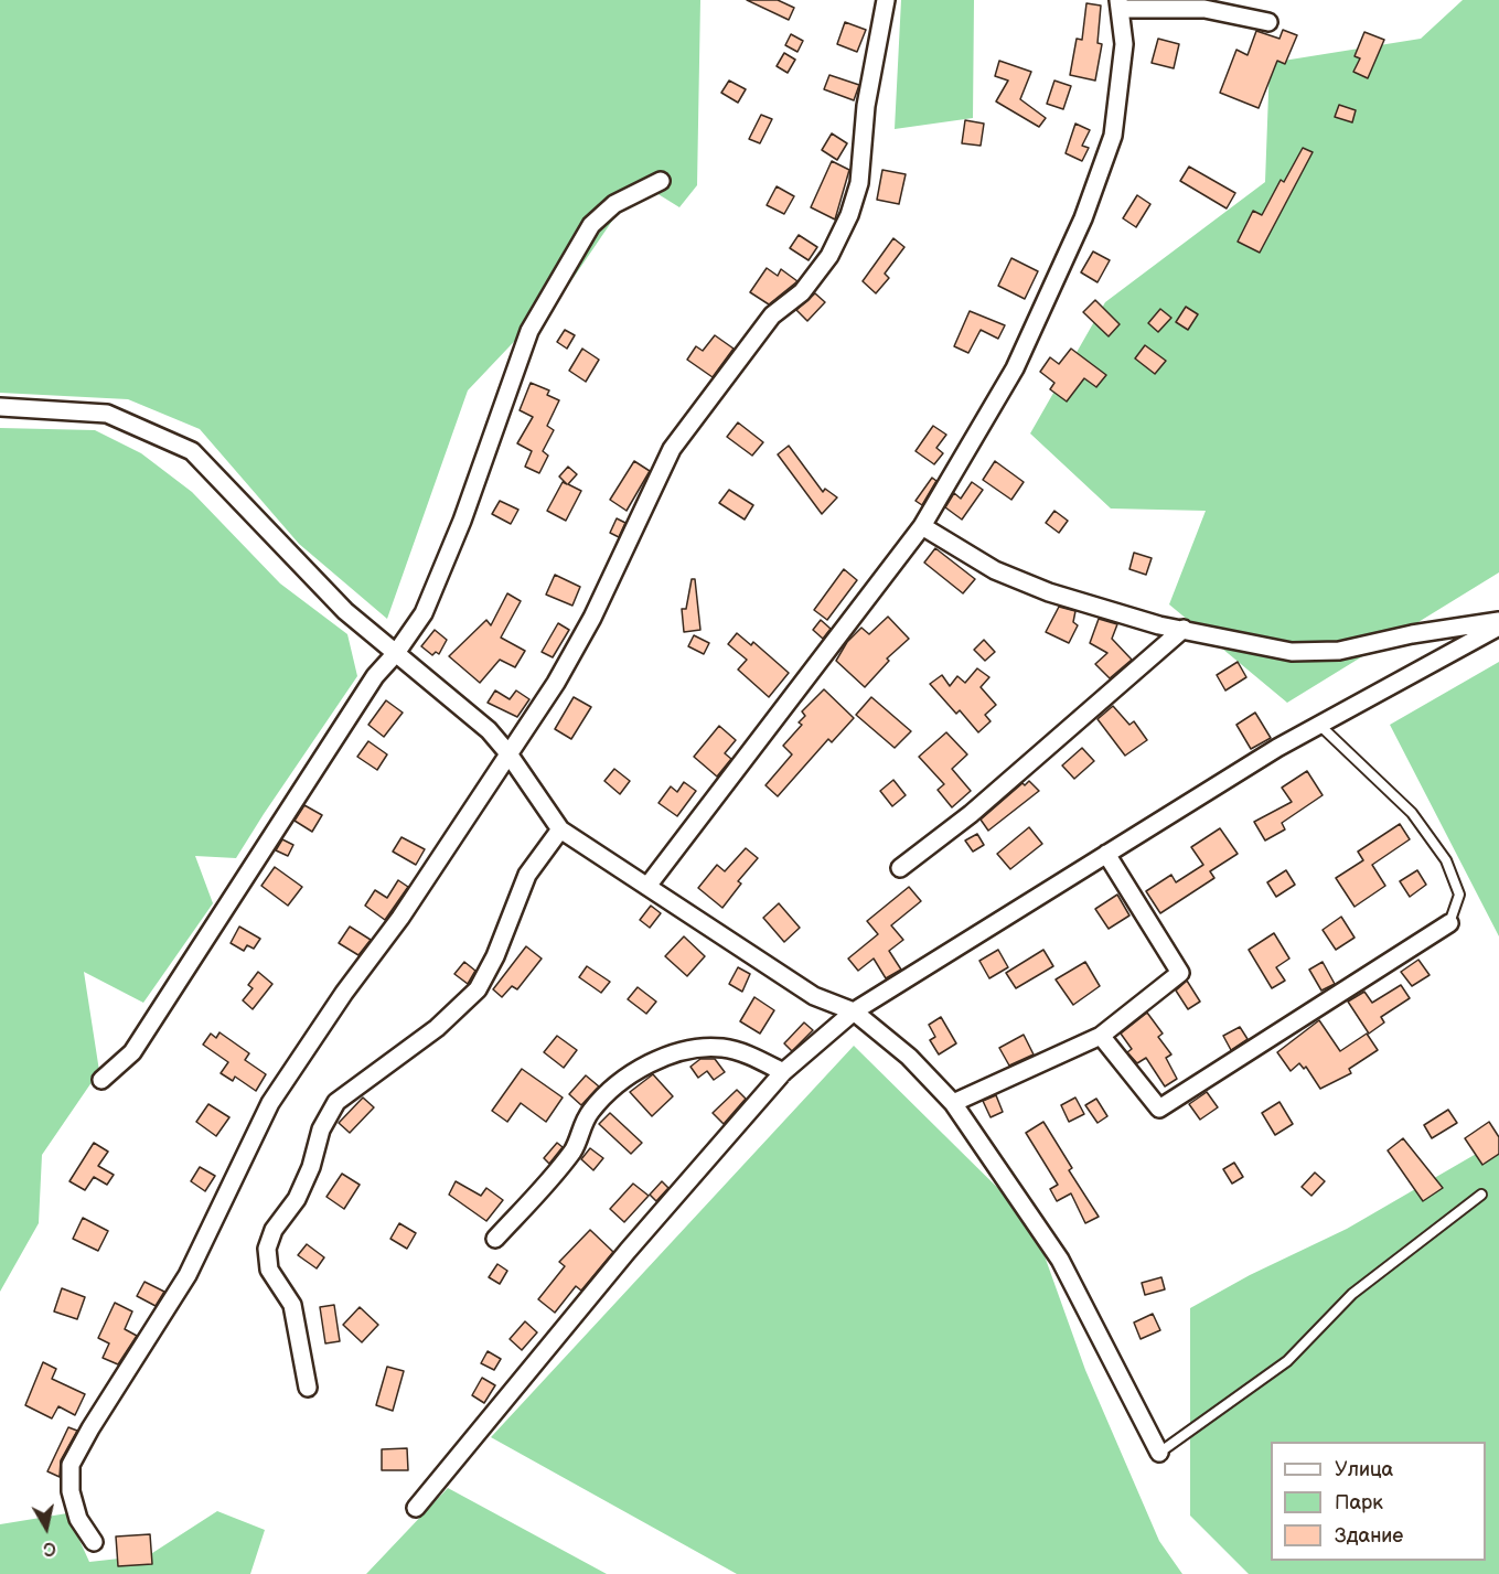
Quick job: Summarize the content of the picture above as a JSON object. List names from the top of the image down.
{
  "legend": ["Улица", "Парк", "Здание"],
  "north": "bottom"
}
